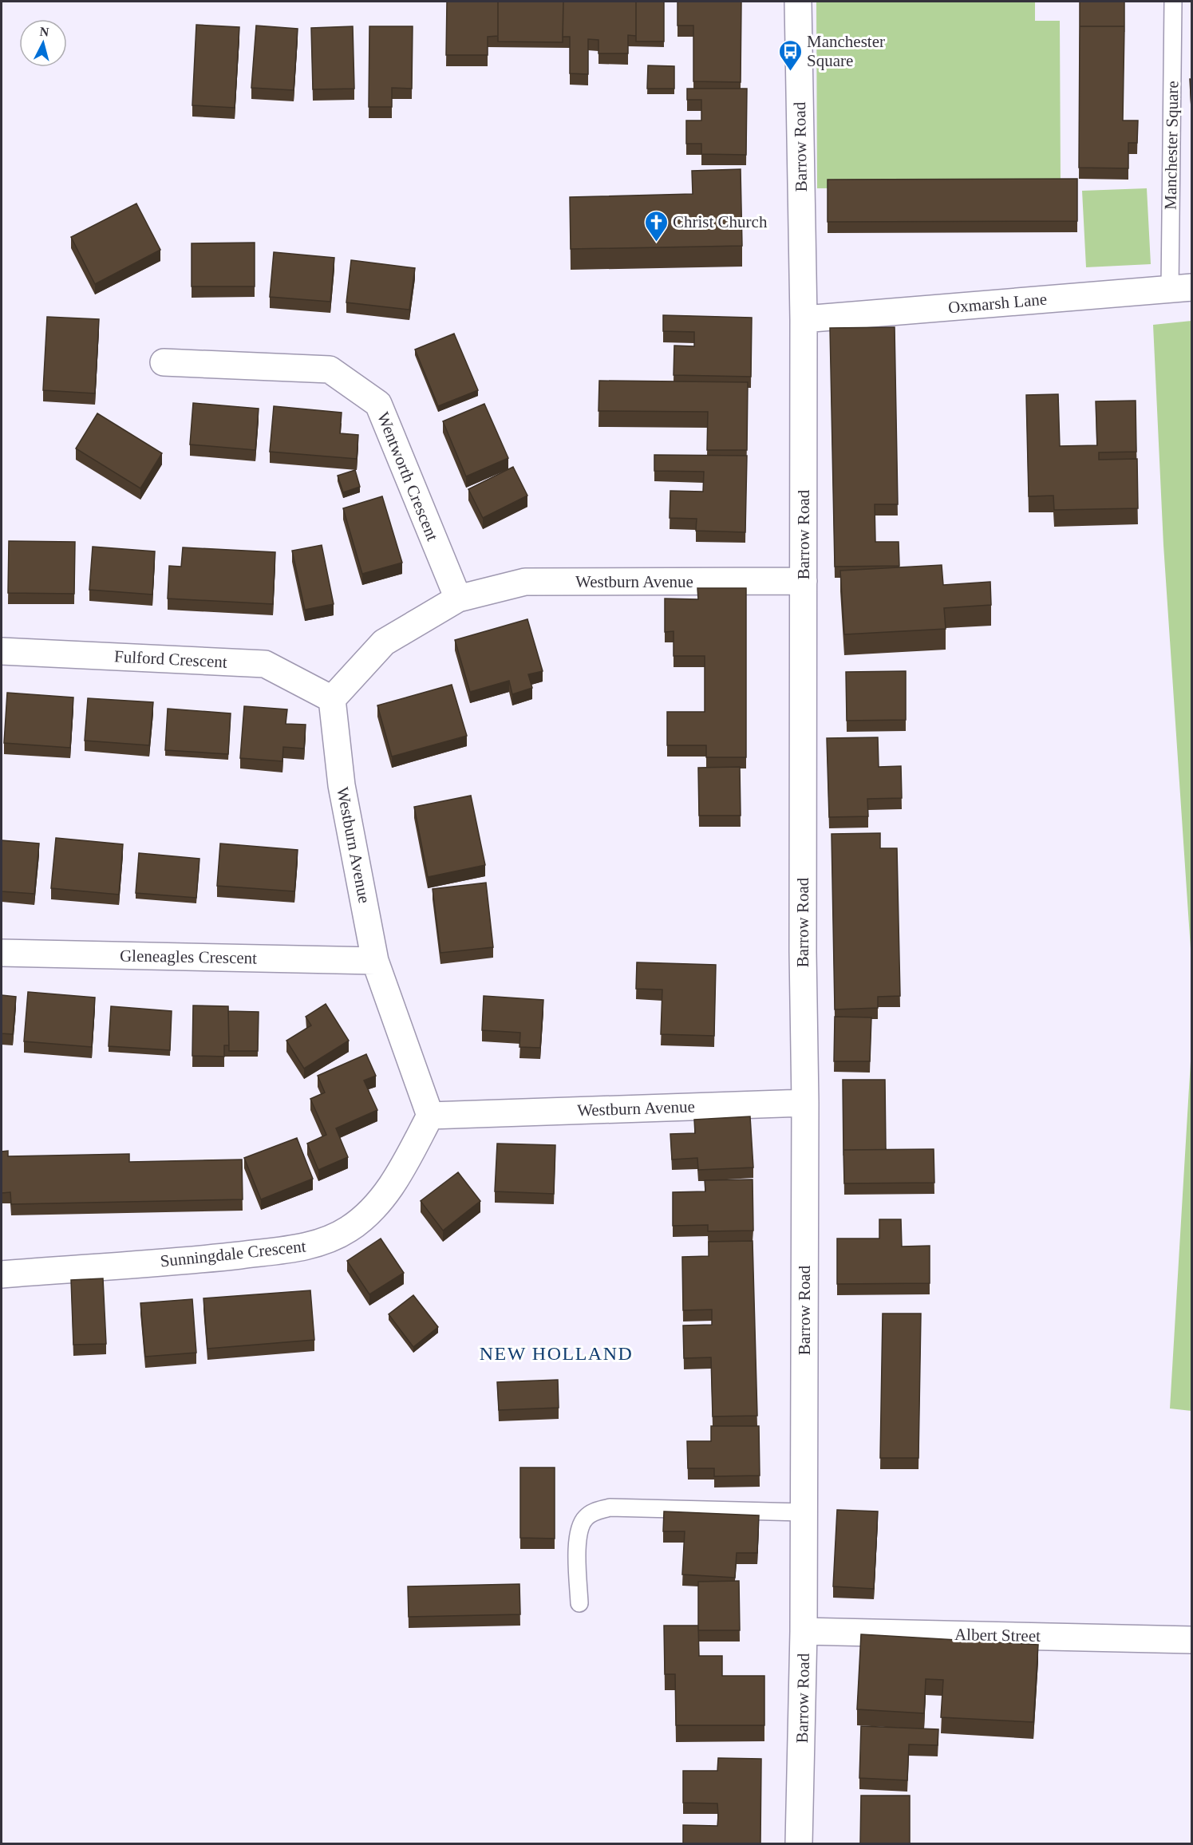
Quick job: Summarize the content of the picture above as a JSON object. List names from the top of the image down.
{
  "streets": {
    "street": [
      "Barrow Road",
      "Oxmarsh Lane",
      "Wentworth Crescent",
      "Westburn Avenue",
      "Fulford Crescent",
      "Gleneagles Crescent",
      "Sunningdale Crescent",
      "Albert Street"
    ],
    "lane": ["Manchester Square"]
  },
  "crossings": [
    ["Manchester Square", "Oxmarsh Lane"],
    ["Barrow Road", "Oxmarsh Lane"],
    ["Barrow Road", "Westburn Avenue"],
    ["Barrow Road", "Albert Street"],
    ["Wentworth Crescent", "Westburn Avenue"],
    ["Westburn Avenue", "Fulford Crescent"],
    ["Westburn Avenue", "Gleneagles Crescent"],
    ["Westburn Avenue", "Sunningdale Crescent"]
  ],
  "districts": ["NEW HOLLAND"],
  "places": {
    "bus stop": ["Manchester Square"],
    "church": ["Christ Church"]
  },
  "north": "top"
}
